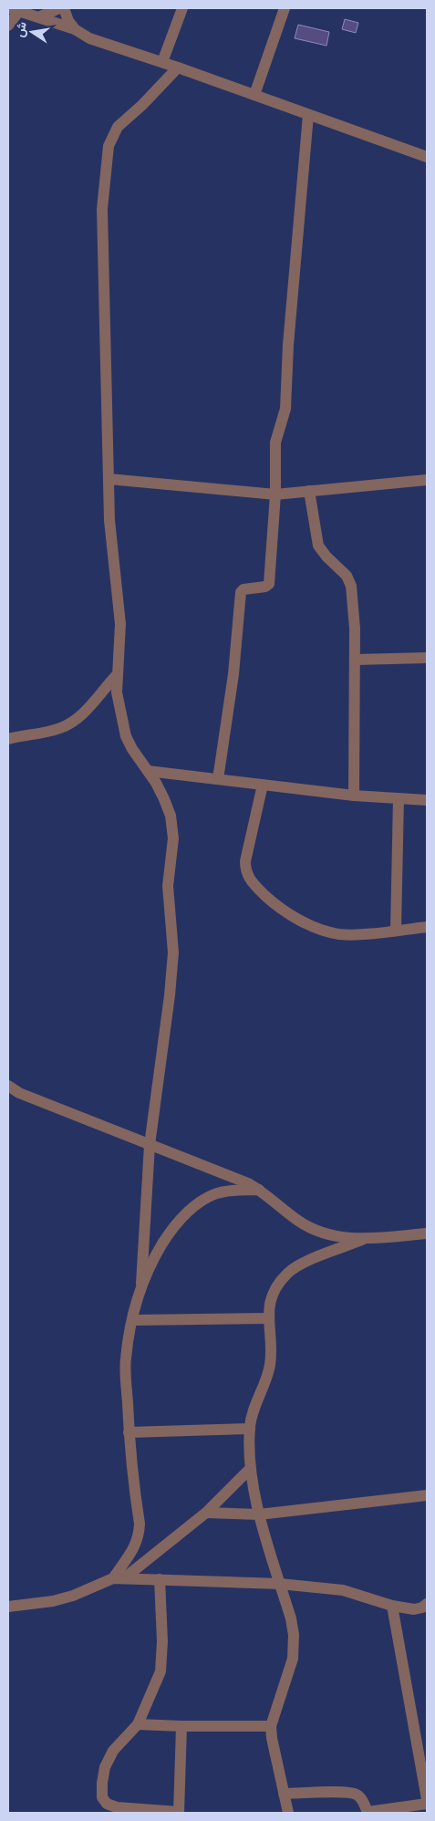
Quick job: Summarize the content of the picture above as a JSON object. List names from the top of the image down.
{
  "north": "left"
}
